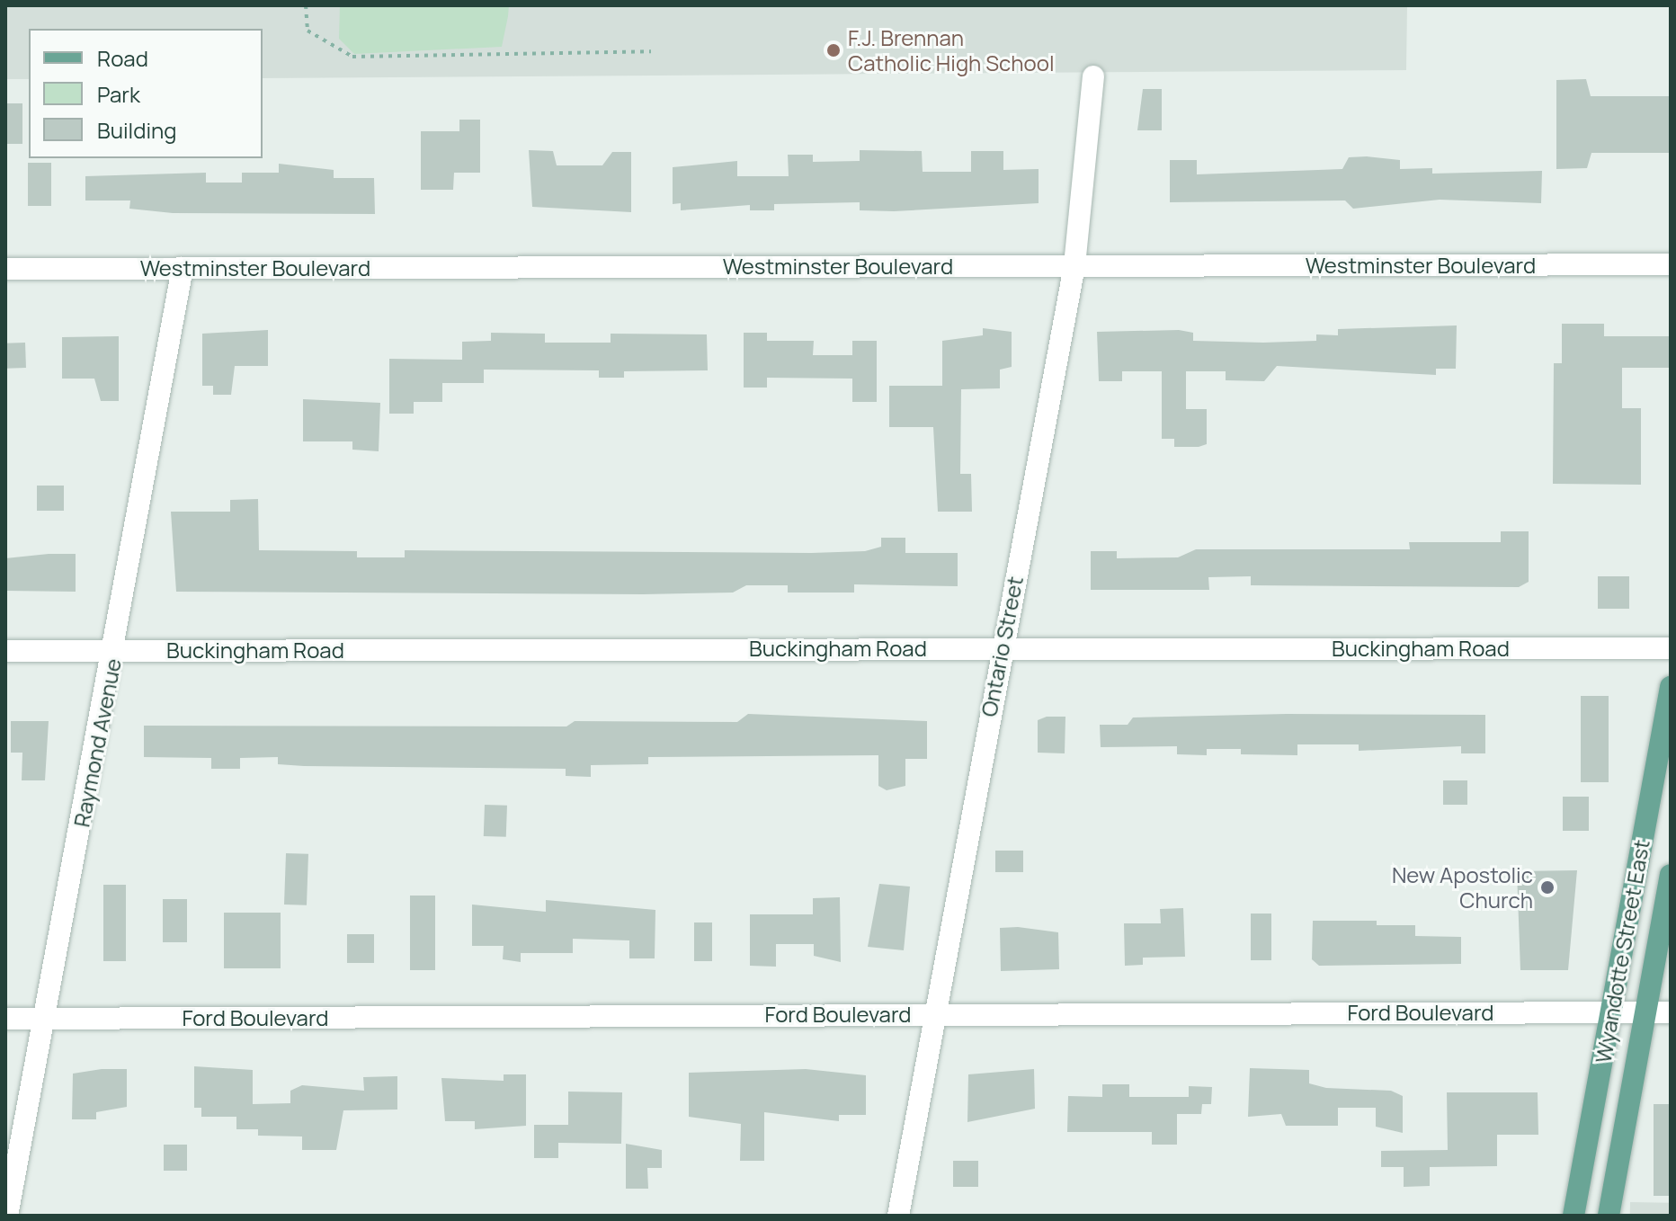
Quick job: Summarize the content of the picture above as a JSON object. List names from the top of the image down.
{
  "streets": {
    "main road": ["Wyandotte Street East"],
    "street": [
      "Westminster Boulevard",
      "Ontario Street",
      "Buckingham Road",
      "Raymond Avenue",
      "Ford Boulevard"
    ]
  },
  "crossings": [
    ["Westminster Boulevard", "Ontario Street"],
    ["Westminster Boulevard", "Raymond Avenue"],
    ["Ontario Street", "Buckingham Road"],
    ["Ontario Street", "Ford Boulevard"],
    ["Buckingham Road", "Raymond Avenue"],
    ["Raymond Avenue", "Ford Boulevard"],
    ["Wyandotte Street East", "Ford Boulevard"]
  ],
  "places": ["F.J. Brennan Catholic High School", "New Apostolic Church"],
  "legend": ["Road", "Park", "Building"]
}
